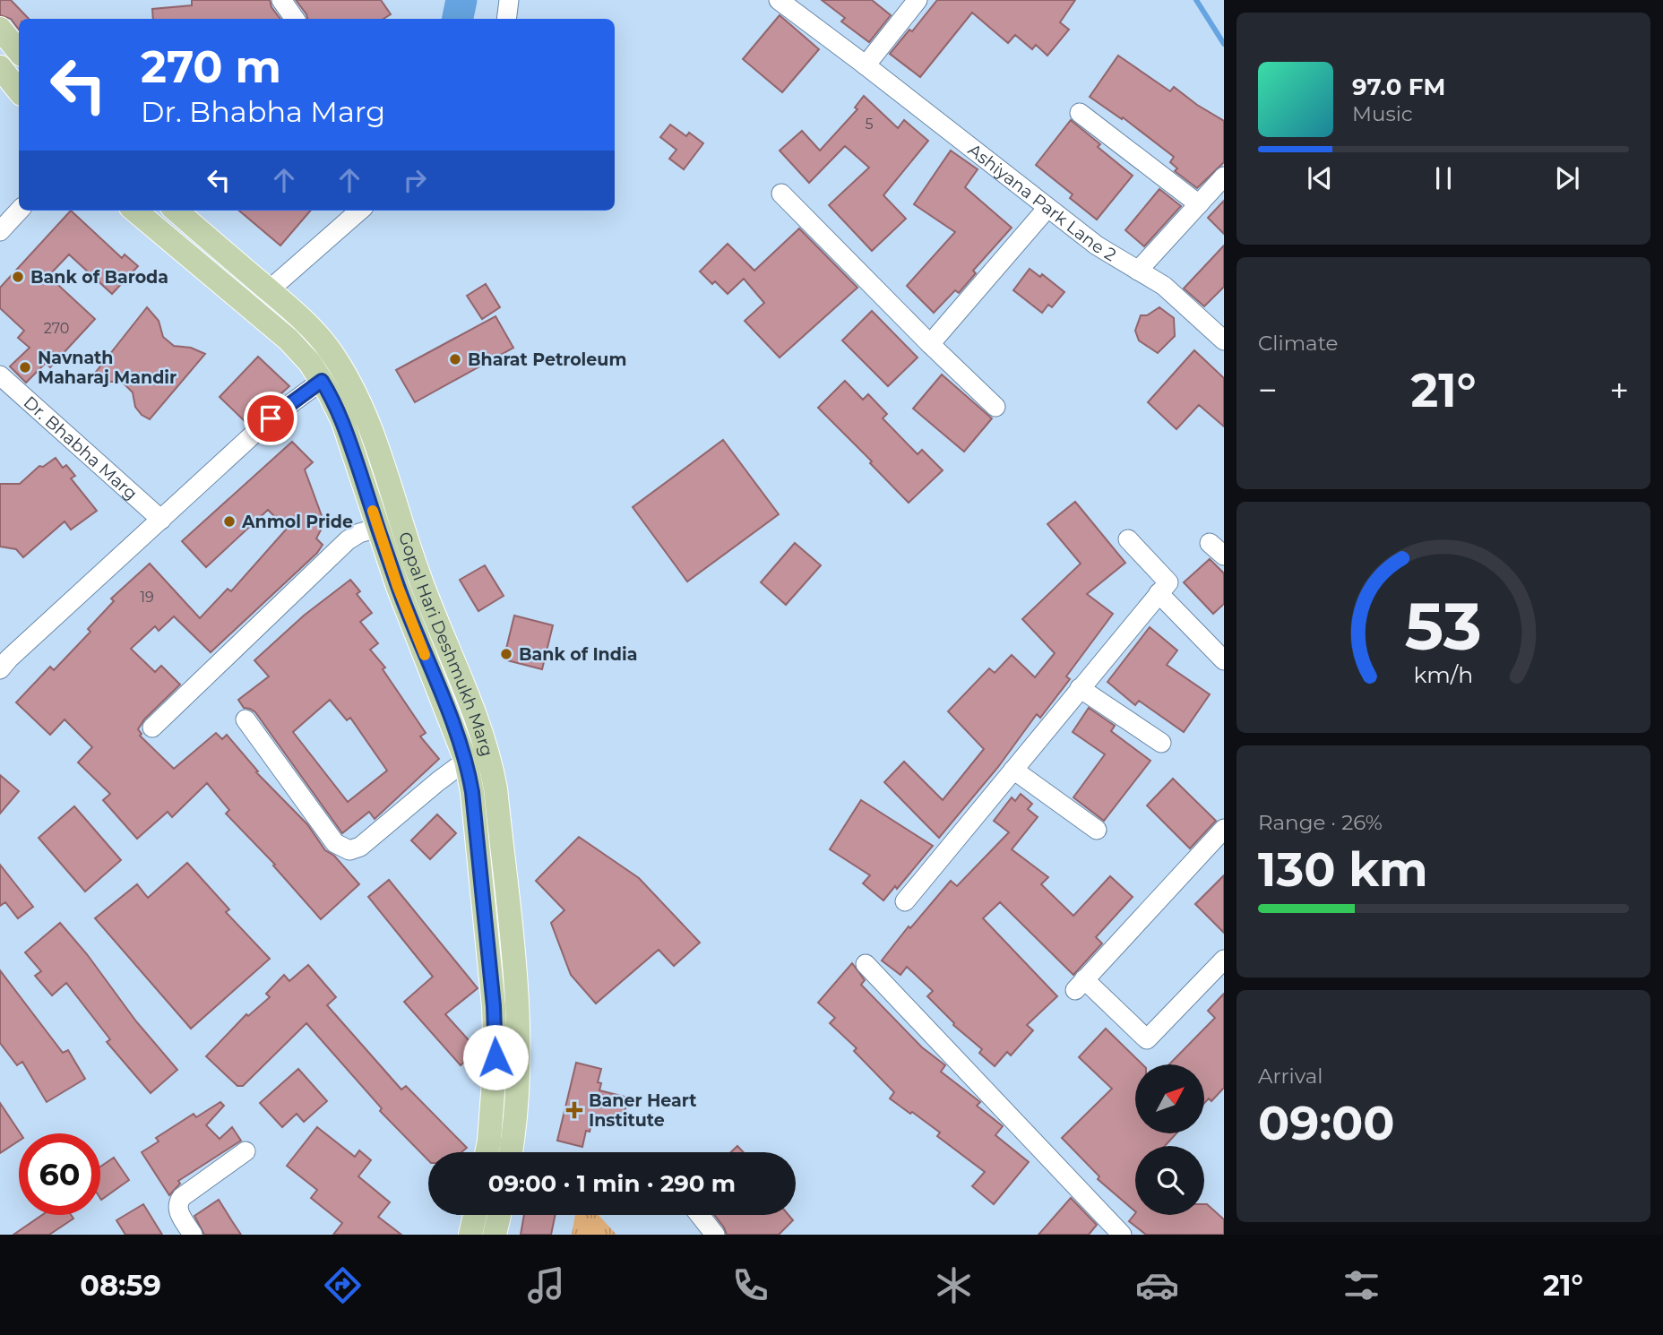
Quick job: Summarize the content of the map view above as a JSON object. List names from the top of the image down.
{
  "streets": {
    "main road": ["Gopal Hari Deshmukh Marg"],
    "street": ["Ashiyana Park Lane 2", "Dr. Bhabha Marg"]
  },
  "places": {
    "other": [
      "Bank of Baroda",
      "Bharat Petroleum",
      "Navnath Maharaj Mandir",
      "Anmol Pride",
      "Bank of India"
    ],
    "health": ["Baner Heart Institute"]
  },
  "house_numbers": ["5", "270", "19"],
  "north": "top right",
  "page": {
    "turn": ["270 m", "Dr. Bhabha Marg"],
    "song": ["97.0 FM", "Music"],
    "tile": [
      "Climate",
      ["Range · 26%", "130 km"],
      ["Arrival", "09:00"]
    ],
    "heat": ["−", "21°", "+"],
    "limit": "60",
    "trip": "09:00 · 1 min · 290 m",
    "tabs": ["08:59", "21°"],
    "gauge": ["53", "km/h"]
  }
}
